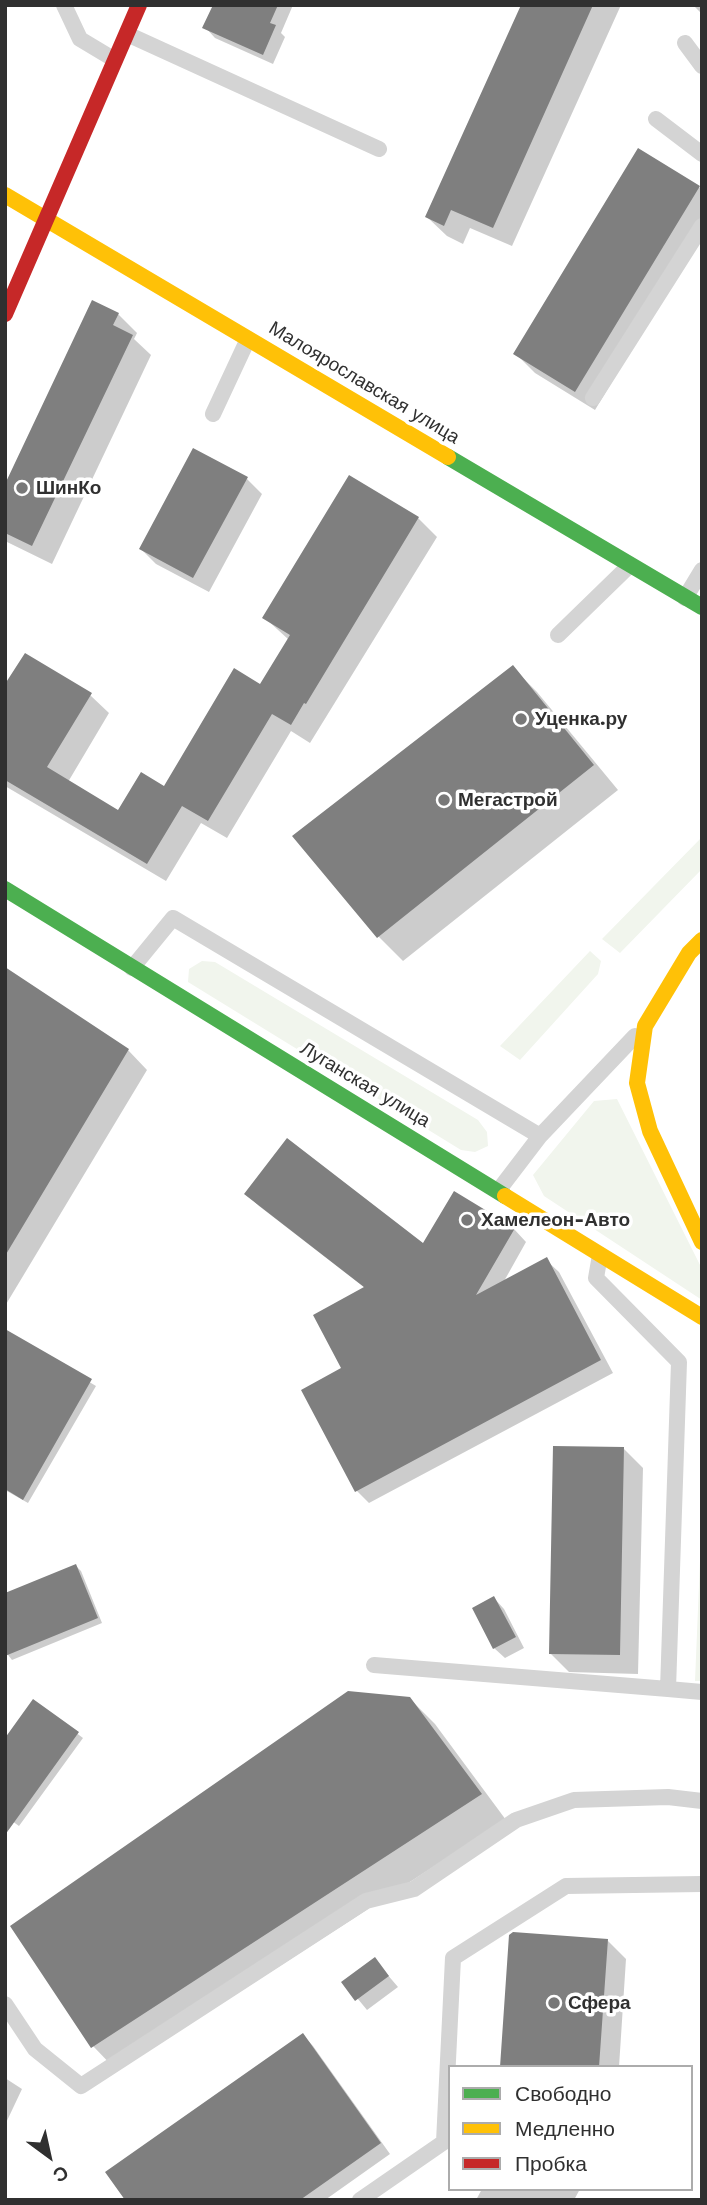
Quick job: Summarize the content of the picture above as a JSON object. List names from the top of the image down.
{
  "streets": {
    "street": ["Малоярославская улица", "Луганская улица"]
  },
  "places": [
    "ШинКо",
    "Уценка.ру",
    "Мегастрой",
    "Хамелеон-Авто",
    "Сфера"
  ],
  "legend": ["Свободно", "Медленно", "Пробка"],
  "north": "bottom right"
}
